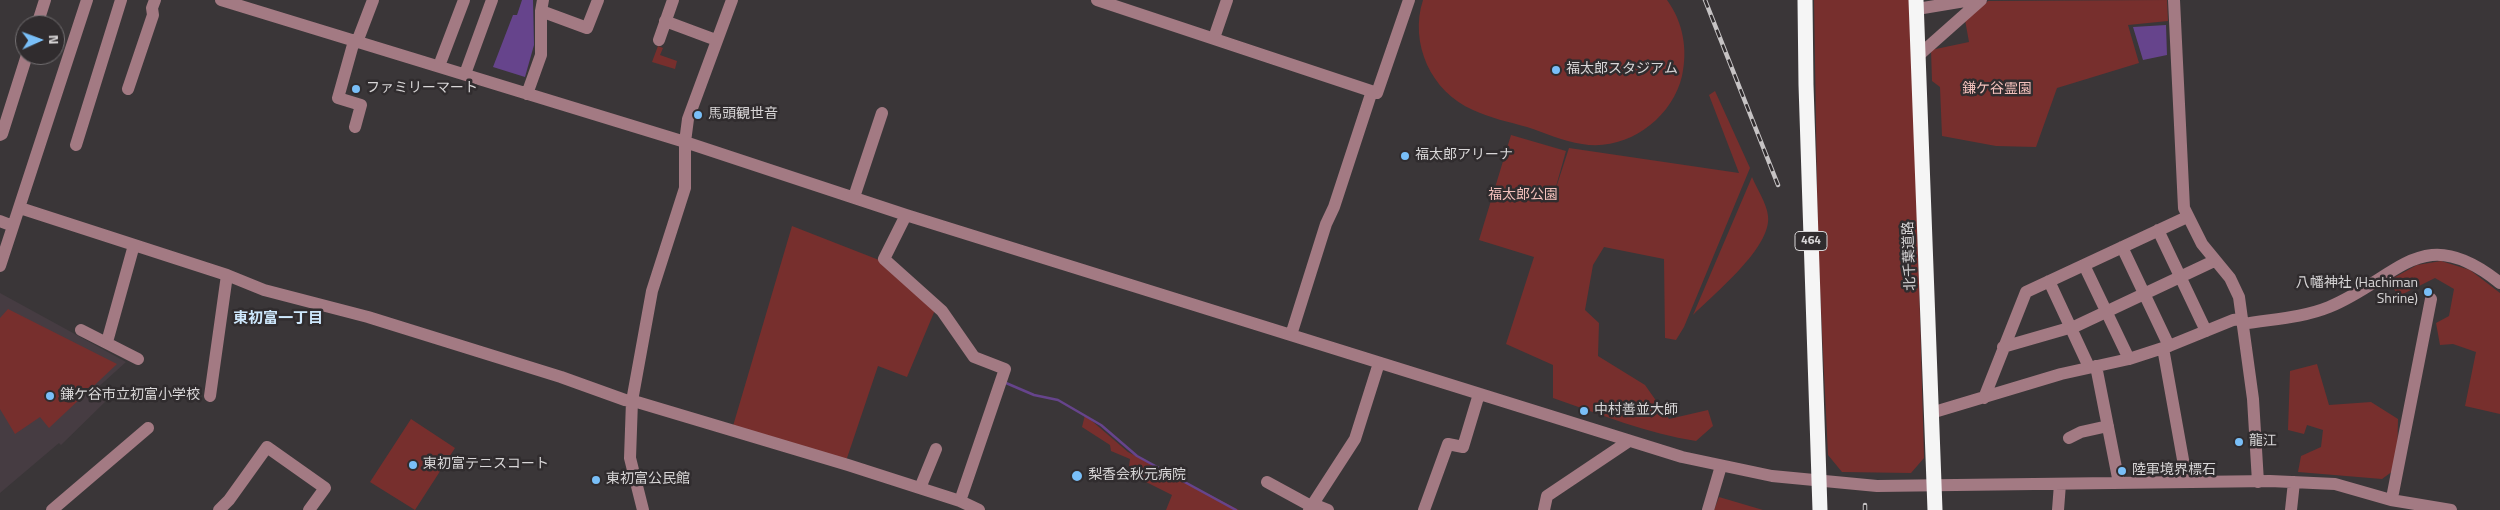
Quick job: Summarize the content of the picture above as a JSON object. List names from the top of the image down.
{
  "streets": {
    "highway": ["464", "北千葉道路"]
  },
  "districts": ["東初富一丁目"],
  "parks": ["鎌ケ谷霊園", "福太郎公園"],
  "places": [
    "福太郎スタジアム",
    "ファミリーマート",
    "馬頭観世音",
    "福太郎アリーナ",
    "八幡神社 (Hachiman Shrine)",
    "鎌ケ谷市立初富小学校",
    "中村善並大師",
    "龍江",
    "東初富テニスコート",
    "陸軍境界標石",
    "梨香会秋元病院",
    "東初富公民館"
  ],
  "north": "right"
}
